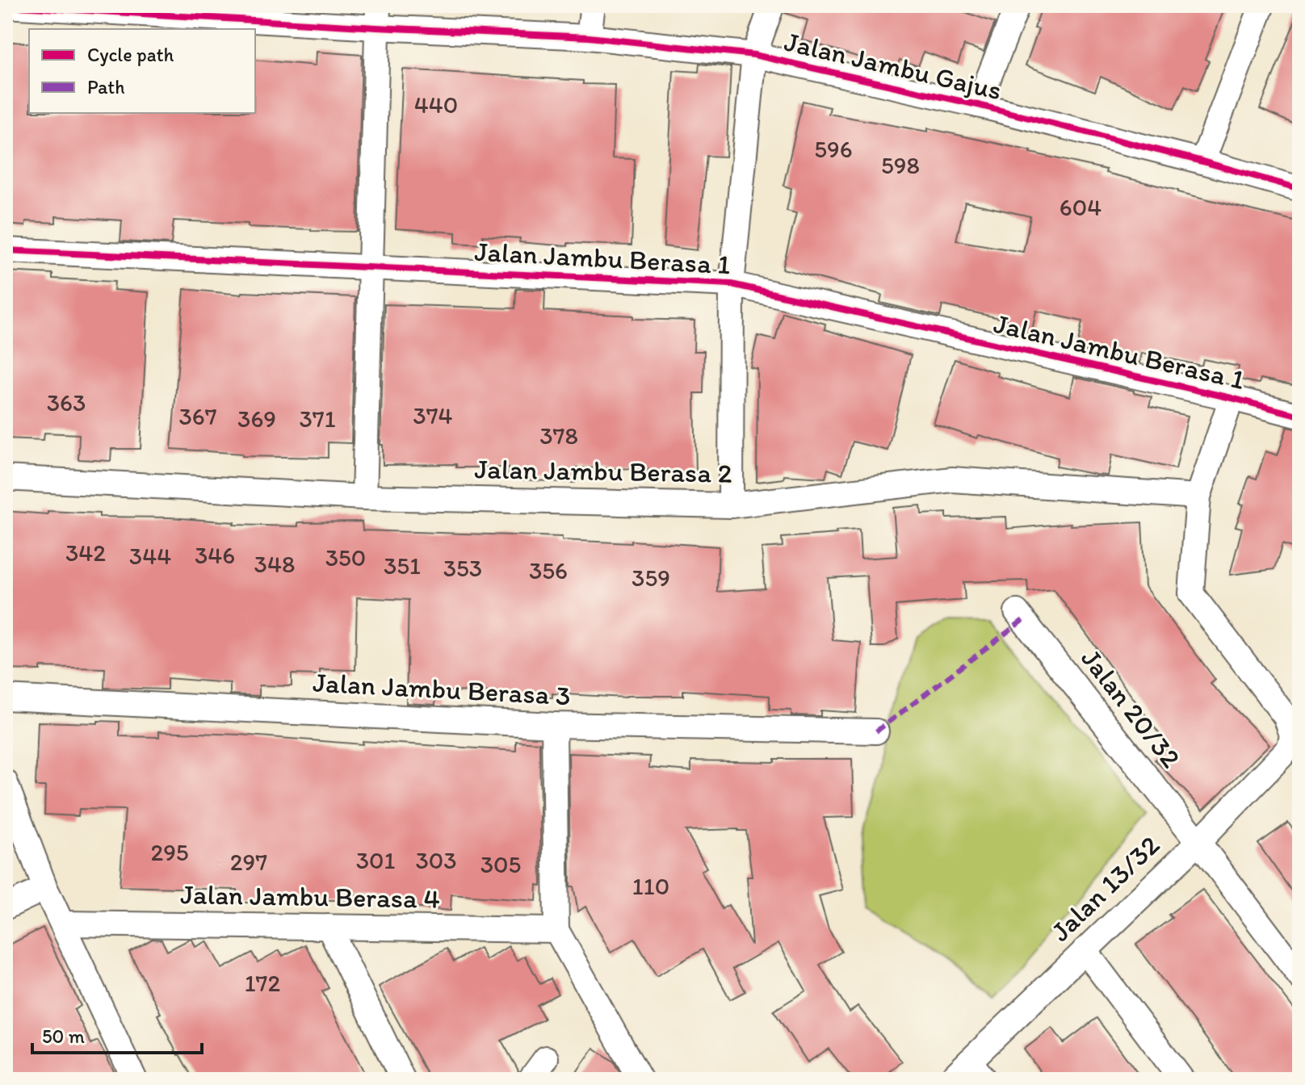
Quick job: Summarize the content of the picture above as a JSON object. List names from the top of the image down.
{
  "streets": {
    "street": [
      "Jalan Jambu Gajus",
      "Jalan Jambu Berasa 1",
      "Jalan Jambu Berasa 2",
      "Jalan Jambu Berasa 3",
      "Jalan 20/32",
      "Jalan 13/32",
      "Jalan Jambu Berasa 4"
    ]
  },
  "crossings": [
    ["Jalan Jambu Berasa 2", "Jalan 13/32"],
    ["Jalan 20/32", "Jalan 13/32"]
  ],
  "house_numbers": [
    "440",
    "596",
    "598",
    "604",
    "363",
    "374",
    "367",
    "369",
    "371",
    "378",
    "342",
    "346",
    "344",
    "350",
    "348",
    "351",
    "353",
    "356",
    "359",
    "295",
    "301",
    "303",
    "297",
    "305",
    "110",
    "172"
  ],
  "legend": ["Cycle path", "Path"],
  "scale_bar": "50 m"
}
